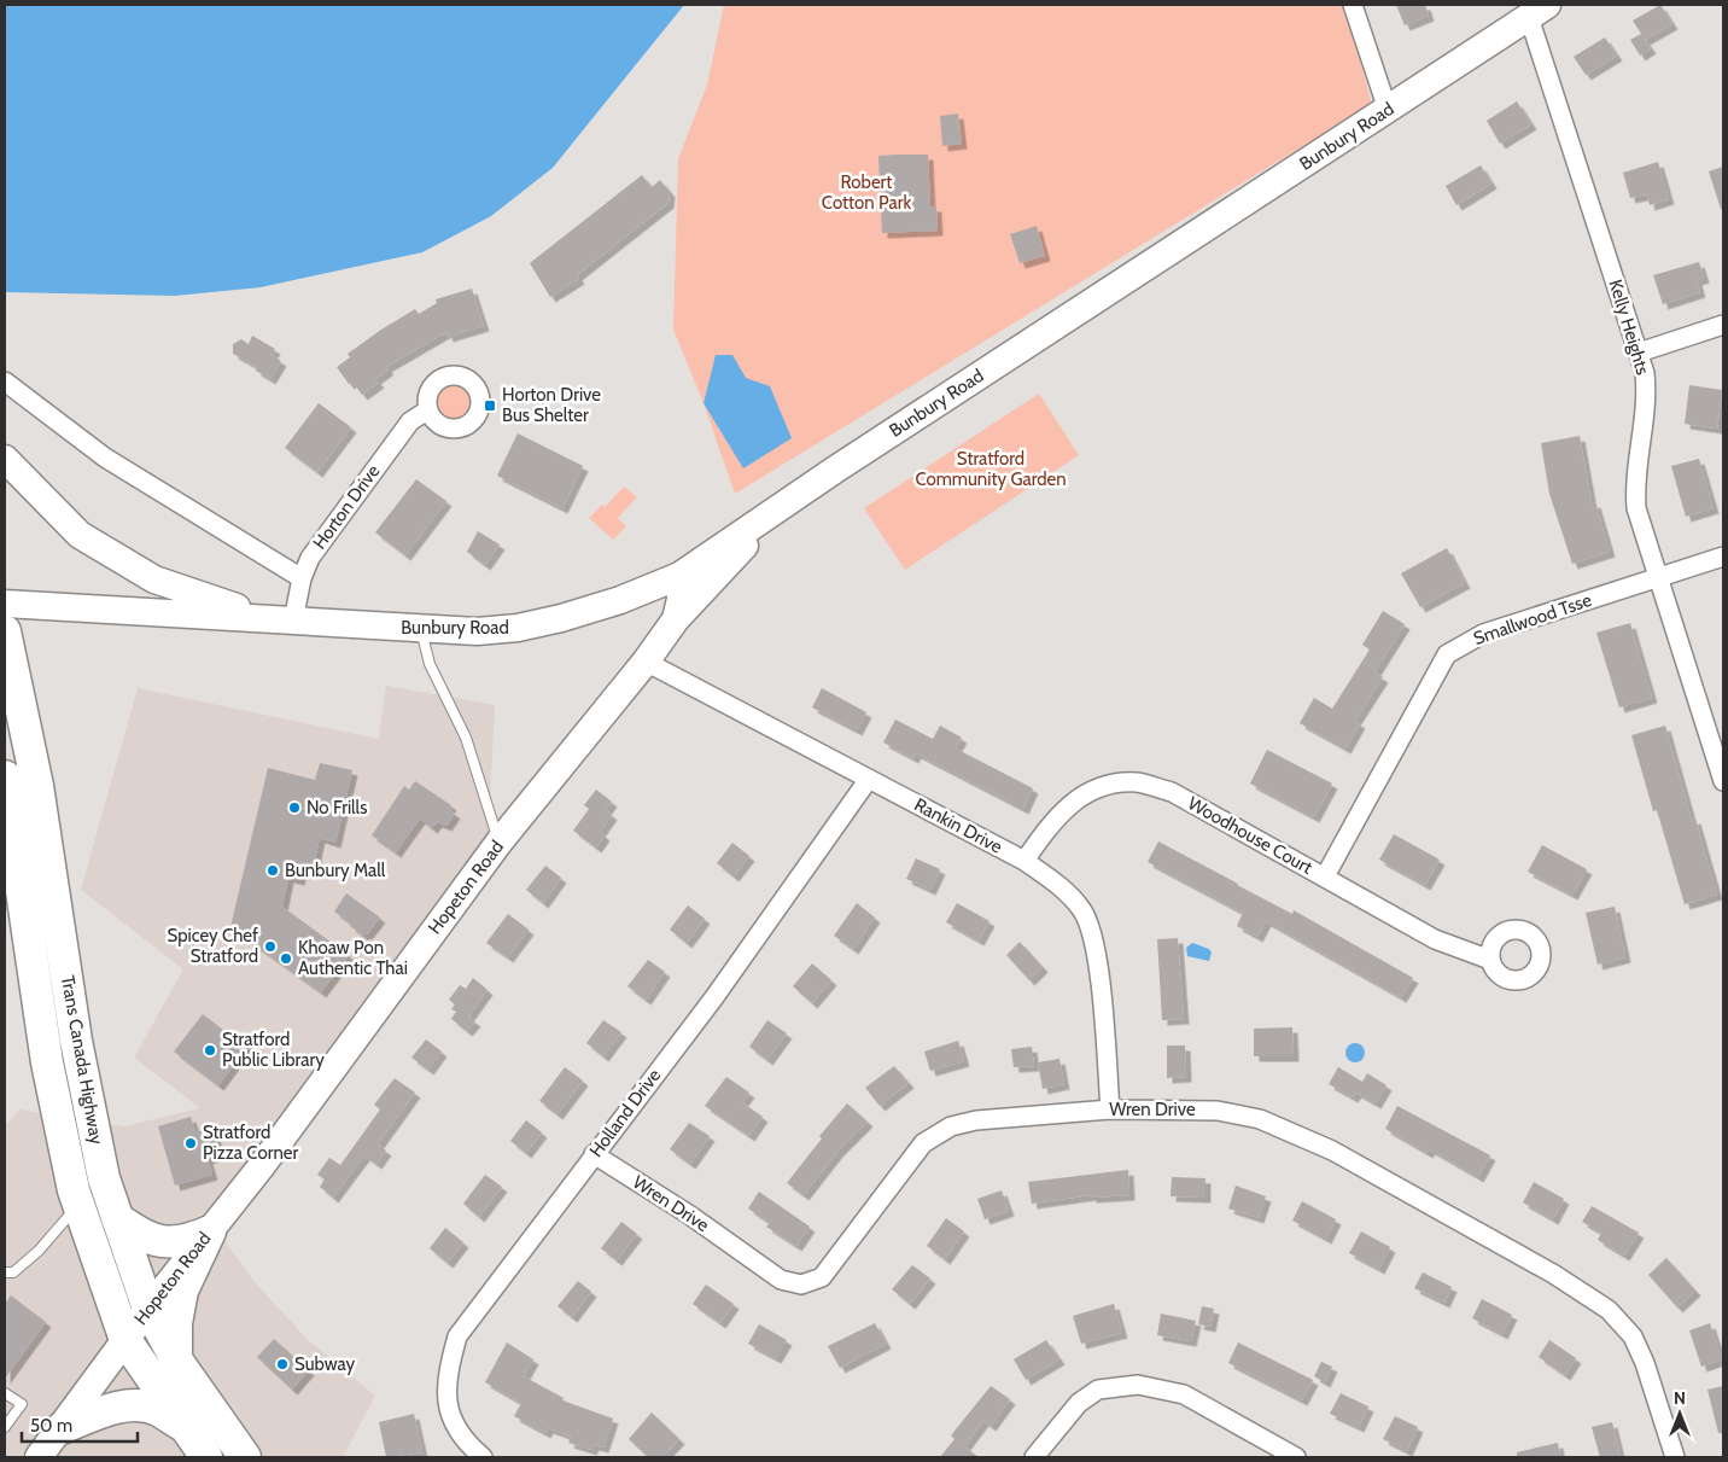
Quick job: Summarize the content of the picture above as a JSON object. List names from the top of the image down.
{
  "streets": {
    "highway": ["Trans Canada Highway"],
    "main road": ["Bunbury Road", "Hopeton Road"],
    "street": [
      "Kelly Heights",
      "Horton Drive",
      "Smallwood Tsse",
      "Rankin Drive",
      "Woodhouse Court",
      "Wren Drive",
      "Holland Drive"
    ]
  },
  "crossings": [
    ["Bunbury Road", "Kelly Heights"],
    ["Bunbury Road", "Horton Drive"],
    ["Bunbury Road", "Hopeton Road"],
    ["Kelly Heights", "Smallwood Tsse"],
    ["Smallwood Tsse", "Woodhouse Court"],
    ["Rankin Drive", "Woodhouse Court"],
    ["Rankin Drive", "Hopeton Road"],
    ["Rankin Drive", "Wren Drive"],
    ["Rankin Drive", "Holland Drive"],
    ["Hopeton Road", "Trans Canada Highway"],
    ["Wren Drive", "Holland Drive"]
  ],
  "parks": ["Robert Cotton Park", "Stratford Community Garden"],
  "places": {
    "transit": ["Horton Drive Bus Shelter"],
    "other": [
      "No Frills",
      "Bunbury Mall",
      "Spicey Chef Stratford",
      "Khoaw Pon Authentic Thai",
      "Stratford Public Library",
      "Stratford Pizza Corner",
      "Subway"
    ]
  },
  "scale_bar": "50 m",
  "north": "top"
}
